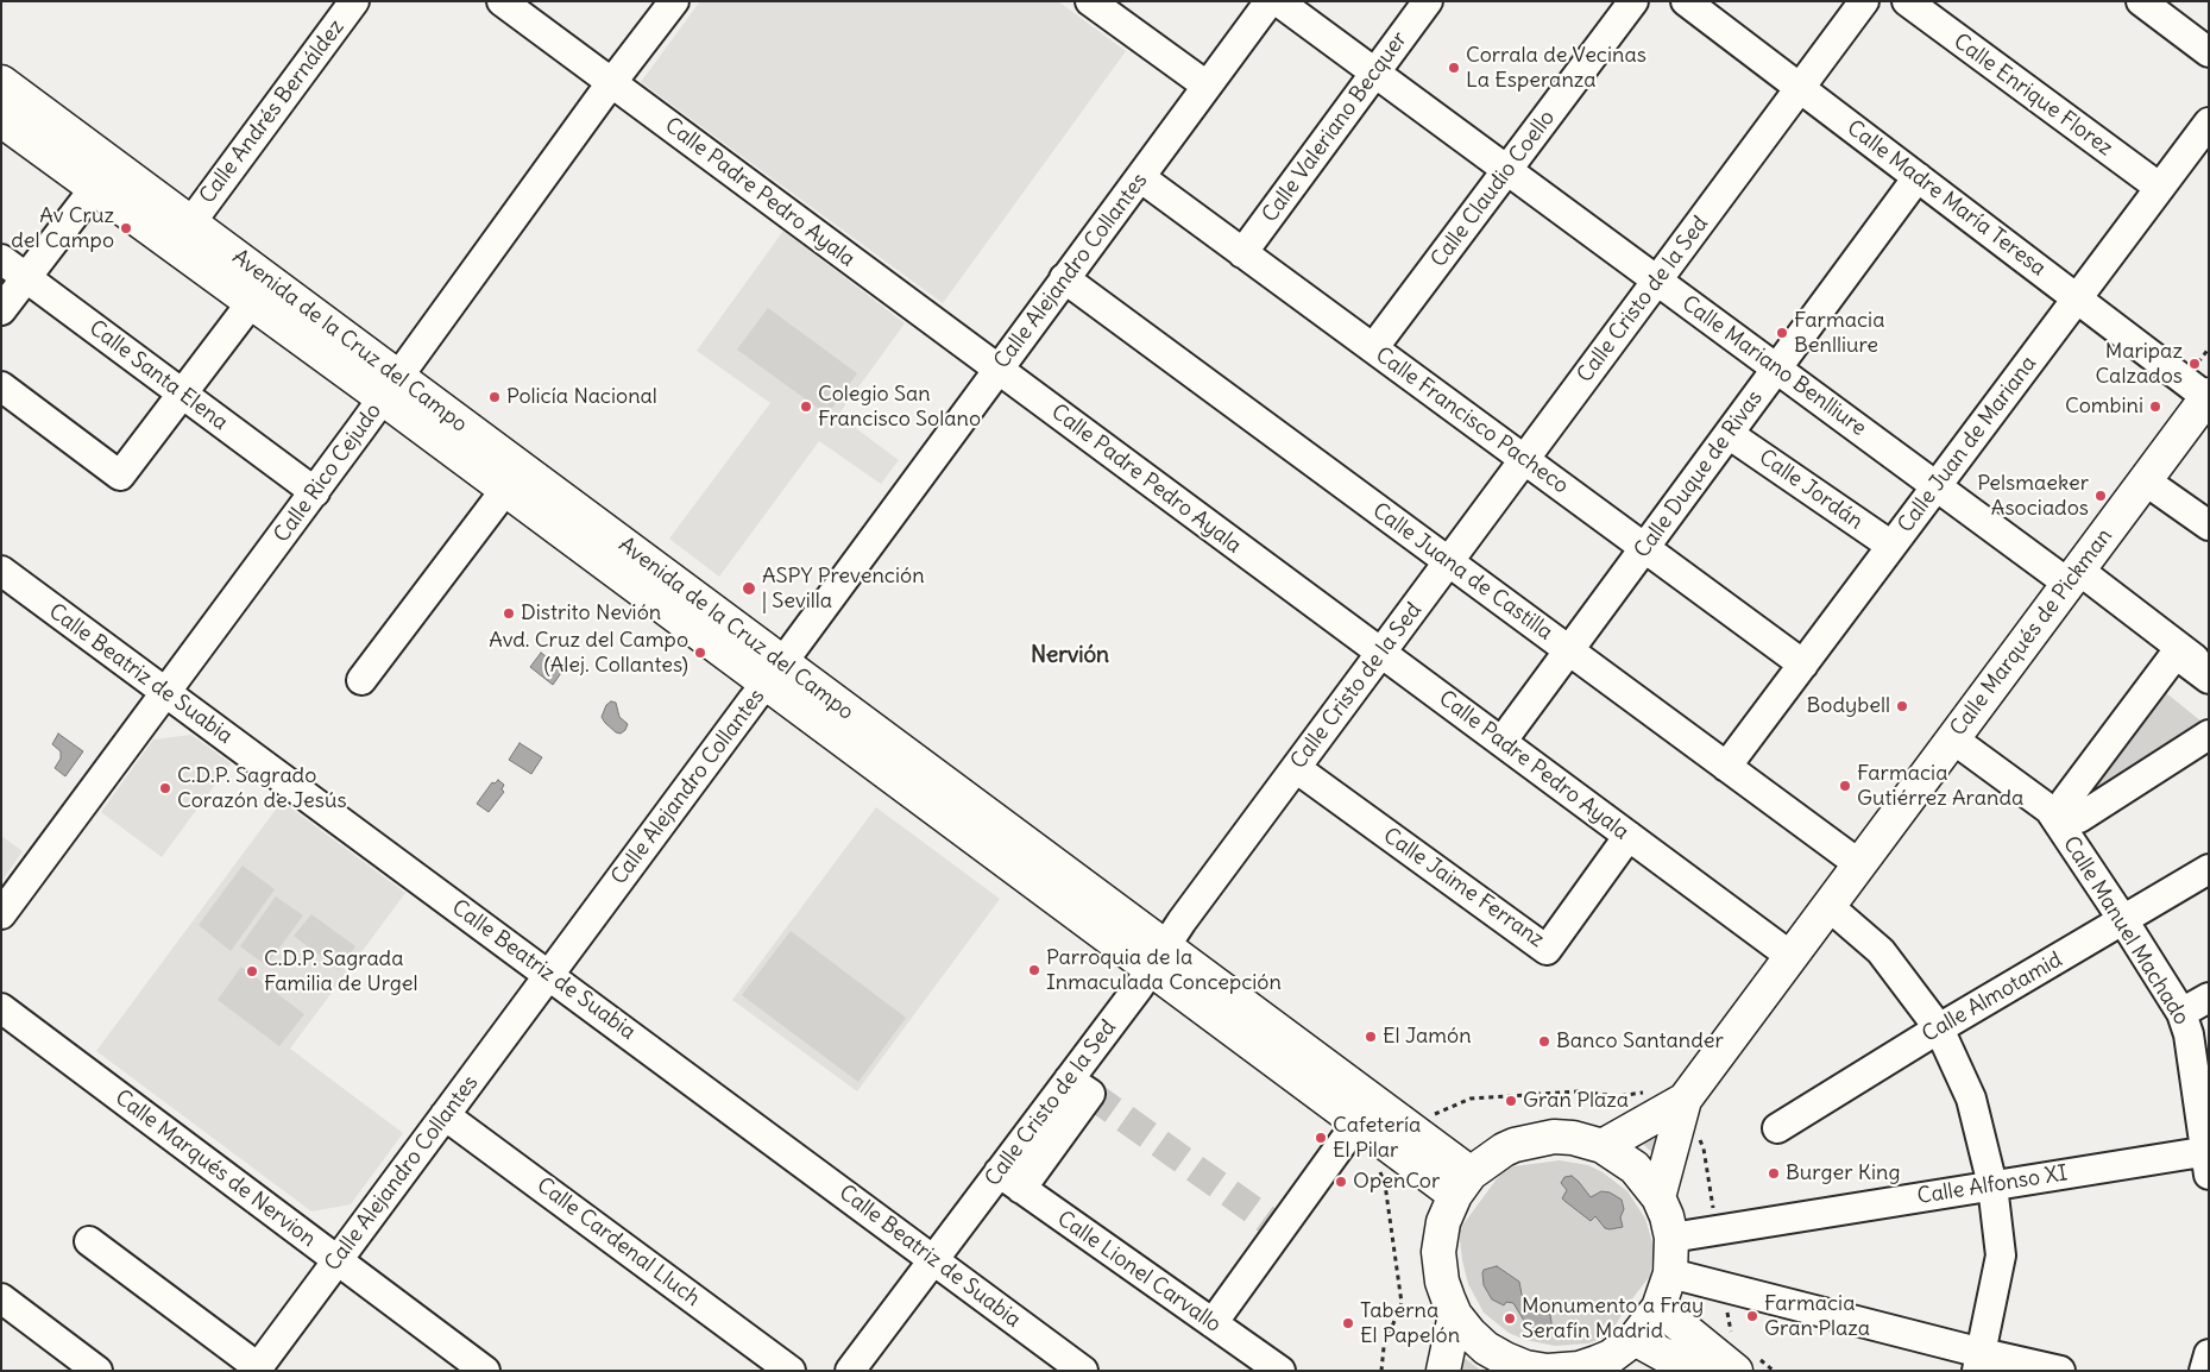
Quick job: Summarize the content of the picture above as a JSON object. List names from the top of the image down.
{
  "streets": {
    "main road": ["Avenida de la Cruz del Campo", "Calle Marqués de Pickman"],
    "street": [
      "Calle Enrique Florez",
      "Calle Andrés Bernáldez",
      "Calle Valeriano Becquer",
      "Calle Claudio Coello",
      "Calle Padre Pedro Ayala",
      "Calle Madre María Teresa",
      "Calle Alejandro Collantes",
      "Calle Cristo de la Sed",
      "Calle Mariano Benlliure",
      "Calle Santa Elena",
      "Calle Francisco Pacheco",
      "Calle Juan de Mariana",
      "Calle Rico Cejudo",
      "Calle Duque de Rivas",
      "Calle Jordán",
      "Calle Juana de Castilla",
      "Calle Beatriz de Suabia",
      "Calle Jaime Ferranz",
      "Calle Manuel Machado",
      "Calle Almotamid",
      "Calle Marqués de Nervion",
      "Calle Alfonso XI",
      "Calle Cardenal Lluch",
      "Calle Lionel Carvallo"
    ]
  },
  "crossings": [
    ["Calle Enrique Florez", "Calle Juan de Mariana"],
    ["Calle Andrés Bernáldez", "Avenida de la Cruz del Campo"],
    ["Calle Valeriano Becquer", "Calle Mariano Benlliure"],
    ["Calle Valeriano Becquer", "Calle Francisco Pacheco"],
    ["Calle Claudio Coello", "Calle Mariano Benlliure"],
    ["Calle Claudio Coello", "Calle Francisco Pacheco"],
    ["Calle Padre Pedro Ayala", "Calle Alejandro Collantes"],
    ["Calle Padre Pedro Ayala", "Calle Cristo de la Sed"],
    ["Calle Padre Pedro Ayala", "Calle Rico Cejudo"],
    ["Calle Padre Pedro Ayala", "Calle Duque de Rivas"],
    ["Calle Padre Pedro Ayala", "Calle Marqués de Pickman"],
    ["Calle Padre Pedro Ayala", "Calle Jaime Ferranz"],
    ["Calle Madre María Teresa", "Calle Cristo de la Sed"],
    ["Calle Madre María Teresa", "Calle Juan de Mariana"],
    ["Calle Madre María Teresa", "Calle Duque de Rivas"],
    ["Calle Madre María Teresa", "Calle Marqués de Pickman"],
    ["Calle Alejandro Collantes", "Avenida de la Cruz del Campo"],
    ["Calle Alejandro Collantes", "Calle Francisco Pacheco"],
    ["Calle Alejandro Collantes", "Calle Juana de Castilla"],
    ["Calle Alejandro Collantes", "Calle Beatriz de Suabia"],
    ["Calle Alejandro Collantes", "Calle Marqués de Nervion"],
    ["Calle Alejandro Collantes", "Calle Cardenal Lluch"],
    ["Calle Cristo de la Sed", "Avenida de la Cruz del Campo"],
    ["Calle Cristo de la Sed", "Calle Mariano Benlliure"],
    ["Calle Cristo de la Sed", "Calle Francisco Pacheco"],
    ["Calle Cristo de la Sed", "Calle Juana de Castilla"],
    ["Calle Cristo de la Sed", "Calle Beatriz de Suabia"],
    ["Calle Cristo de la Sed", "Calle Jaime Ferranz"],
    ["Calle Cristo de la Sed", "Calle Lionel Carvallo"],
    ["Avenida de la Cruz del Campo", "Calle Rico Cejudo"],
    ["Calle Mariano Benlliure", "Calle Juan de Mariana"],
    ["Calle Mariano Benlliure", "Calle Duque de Rivas"],
    ["Calle Mariano Benlliure", "Calle Marqués de Pickman"],
    ["Calle Santa Elena", "Calle Rico Cejudo"],
    ["Calle Francisco Pacheco", "Calle Juan de Mariana"],
    ["Calle Francisco Pacheco", "Calle Duque de Rivas"],
    ["Calle Juan de Mariana", "Calle Jordán"],
    ["Calle Juan de Mariana", "Calle Juana de Castilla"],
    ["Calle Rico Cejudo", "Calle Beatriz de Suabia"],
    ["Calle Duque de Rivas", "Calle Jordán"],
    ["Calle Duque de Rivas", "Calle Juana de Castilla"],
    ["Calle Juana de Castilla", "Calle Marqués de Pickman"],
    ["Calle Marqués de Pickman", "Calle Manuel Machado"],
    ["Calle Manuel Machado", "Calle Almotamid"],
    ["Calle Manuel Machado", "Calle Alfonso XI"]
  ],
  "districts": ["Nervión"],
  "places": [
    "Corrala de Vecinas La Esperanza",
    "Av Cruz del Campo",
    "Farmacia Benlliure",
    "Maripaz Calzados",
    "Policía Nacional",
    "Colegio San Francisco Solano",
    "Combini",
    "Pelsmaeker Asociados",
    "ASPY Prevención | Sevilla",
    "Distrito Nevión",
    "Avd. Cruz del Campo (Alej. Collantes)",
    "Bodybell",
    "Farmacia Gutiérrez Aranda",
    "C.D.P. Sagrado Corazón de Jesús",
    "Parroquia de la Inmaculada Concepción",
    "C.D.P. Sagrada Familia de Urgel",
    "El Jamón",
    "Banco Santander",
    "Gran Plaza",
    "Cafetería El Pilar",
    "Burger King",
    "OpenCor",
    "Farmacia Gran Plaza",
    "Monumento a Fray Serafín Madrid",
    "Taberna El Papelón"
  ]
}
